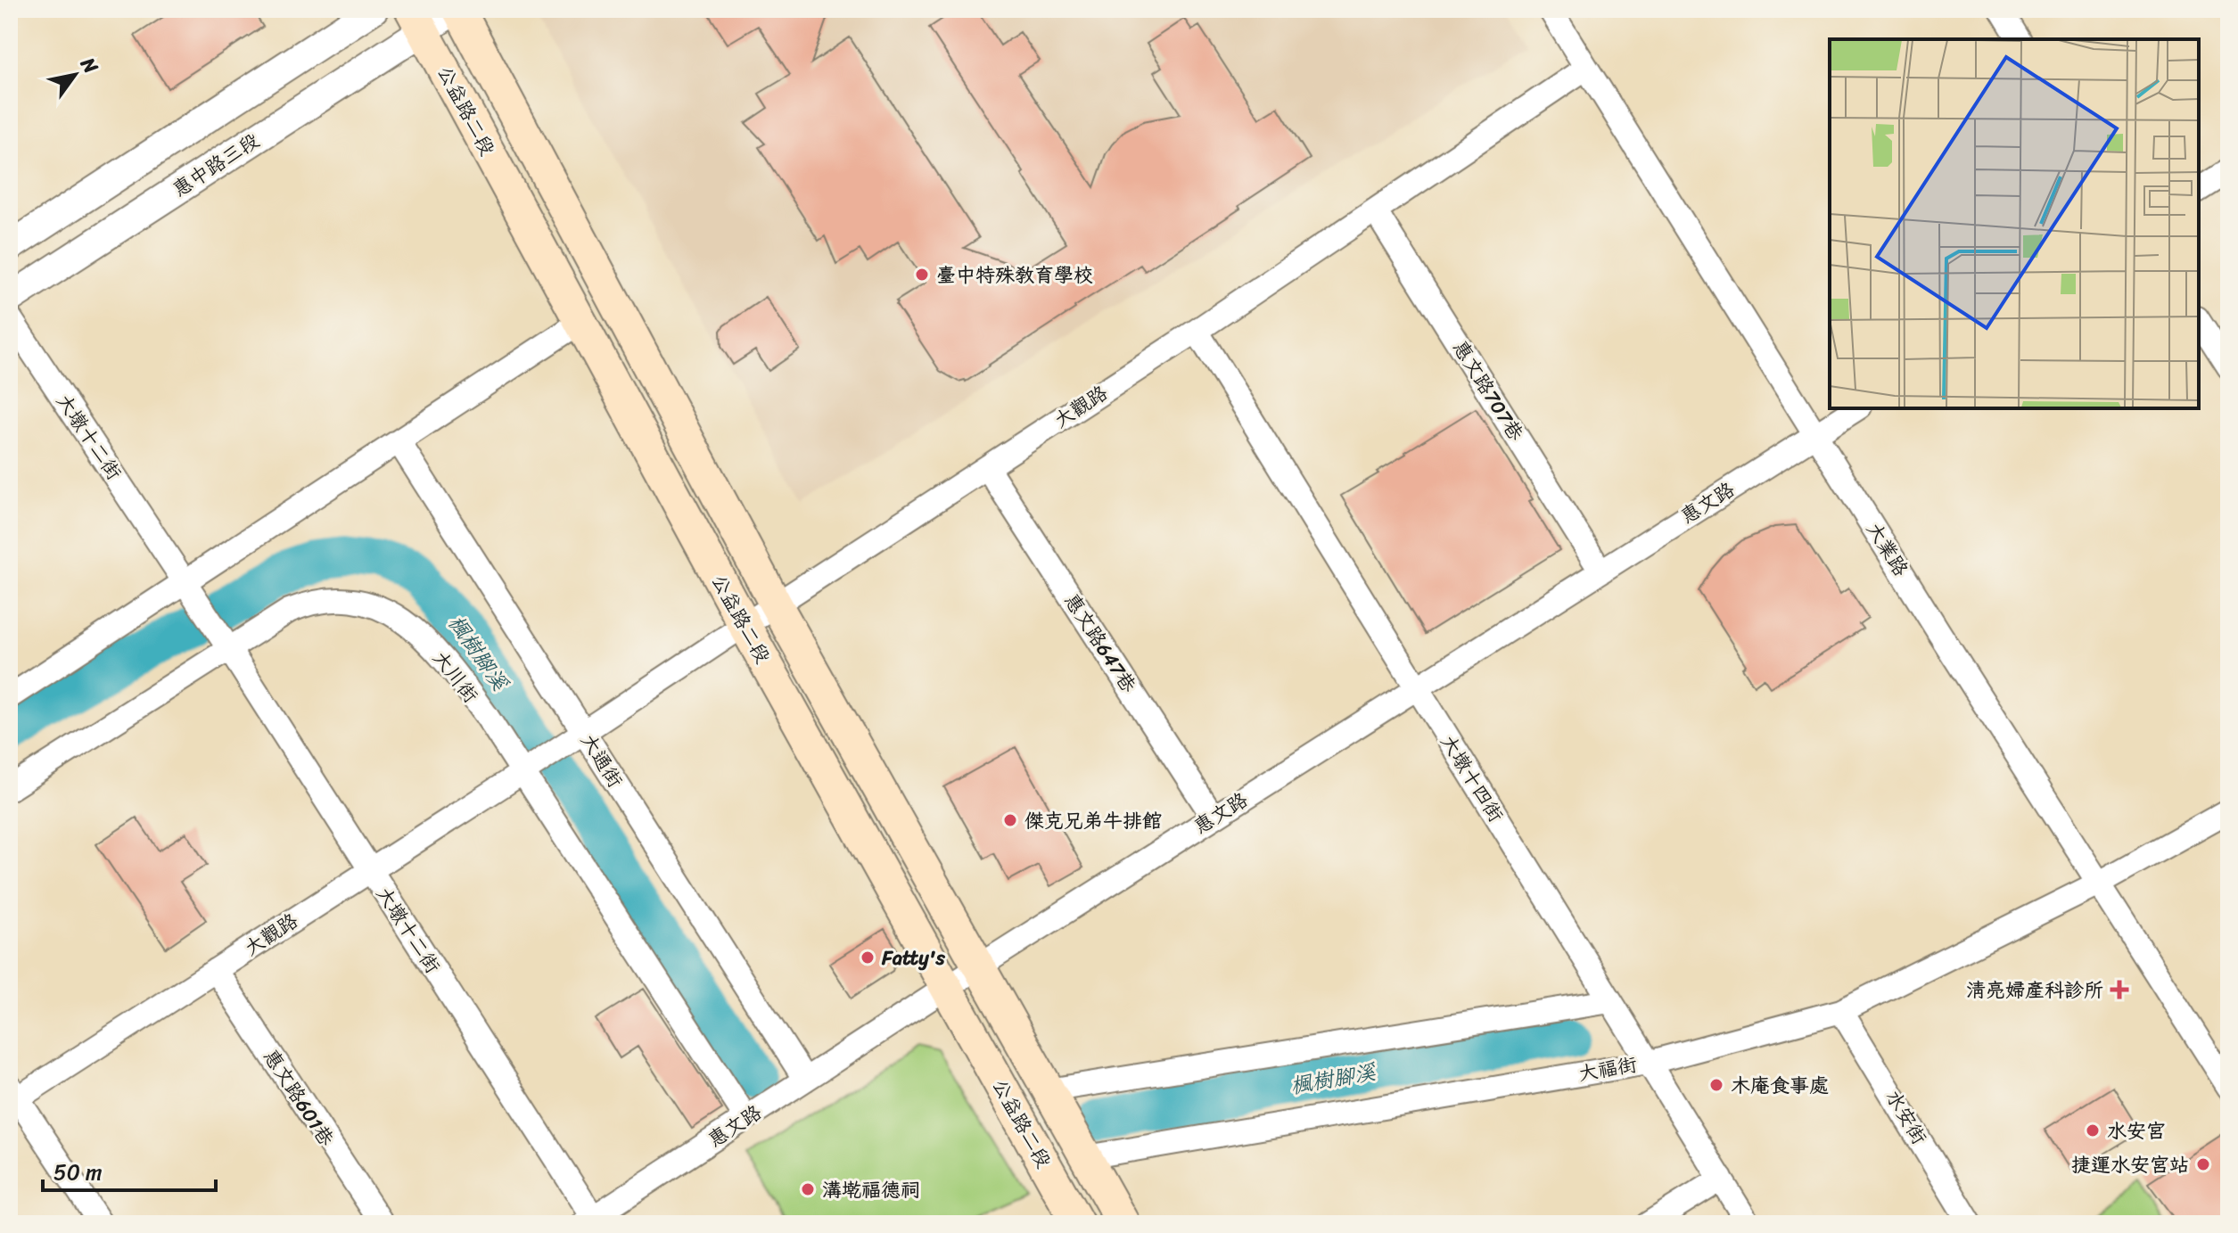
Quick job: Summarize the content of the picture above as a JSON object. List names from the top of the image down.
{
  "streets": {
    "main road": ["公益路二段"],
    "street": [
      "惠中路三段",
      "惠文路707巷",
      "大觀路",
      "大墩十二街",
      "惠文路",
      "大業路",
      "惠文路647巷",
      "大川街",
      "大通街",
      "大墩十四街",
      "大福街",
      "惠文路601巷",
      "水安街"
    ]
  },
  "crossings": [
    ["公益路二段", "惠中路三段"],
    ["公益路二段", "大觀路"],
    ["公益路二段", "惠文路"],
    ["公益路二段", "大福街"],
    ["惠文路707巷", "大觀路"],
    ["惠文路707巷", "惠文路"],
    ["大觀路", "大墩十二街"],
    ["大觀路", "大業路"],
    ["大觀路", "惠文路647巷"],
    ["大觀路", "大川街"],
    ["大觀路", "大通街"],
    ["大觀路", "大墩十四街"],
    ["大觀路", "惠文路601巷"],
    ["大墩十二街", "惠文路"],
    ["大墩十二街", "大川街"],
    ["惠文路", "大業路"],
    ["惠文路", "惠文路647巷"],
    ["惠文路", "大川街"],
    ["惠文路", "大通街"],
    ["惠文路", "大墩十四街"],
    ["大業路", "大福街"],
    ["大墩十四街", "大福街"],
    ["大福街", "水安街"]
  ],
  "water": ["楓樹腳溪"],
  "places": {
    "other": [
      "臺中特殊教育學校",
      "傑克兄弟牛排館",
      "Fatty's",
      "木庵食事處",
      "水安宮",
      "捷運水安宮站",
      "溝墘福德祠"
    ],
    "health": ["清亮婦產科診所"]
  },
  "scale_bar": "50 m",
  "north": "top right"
}
